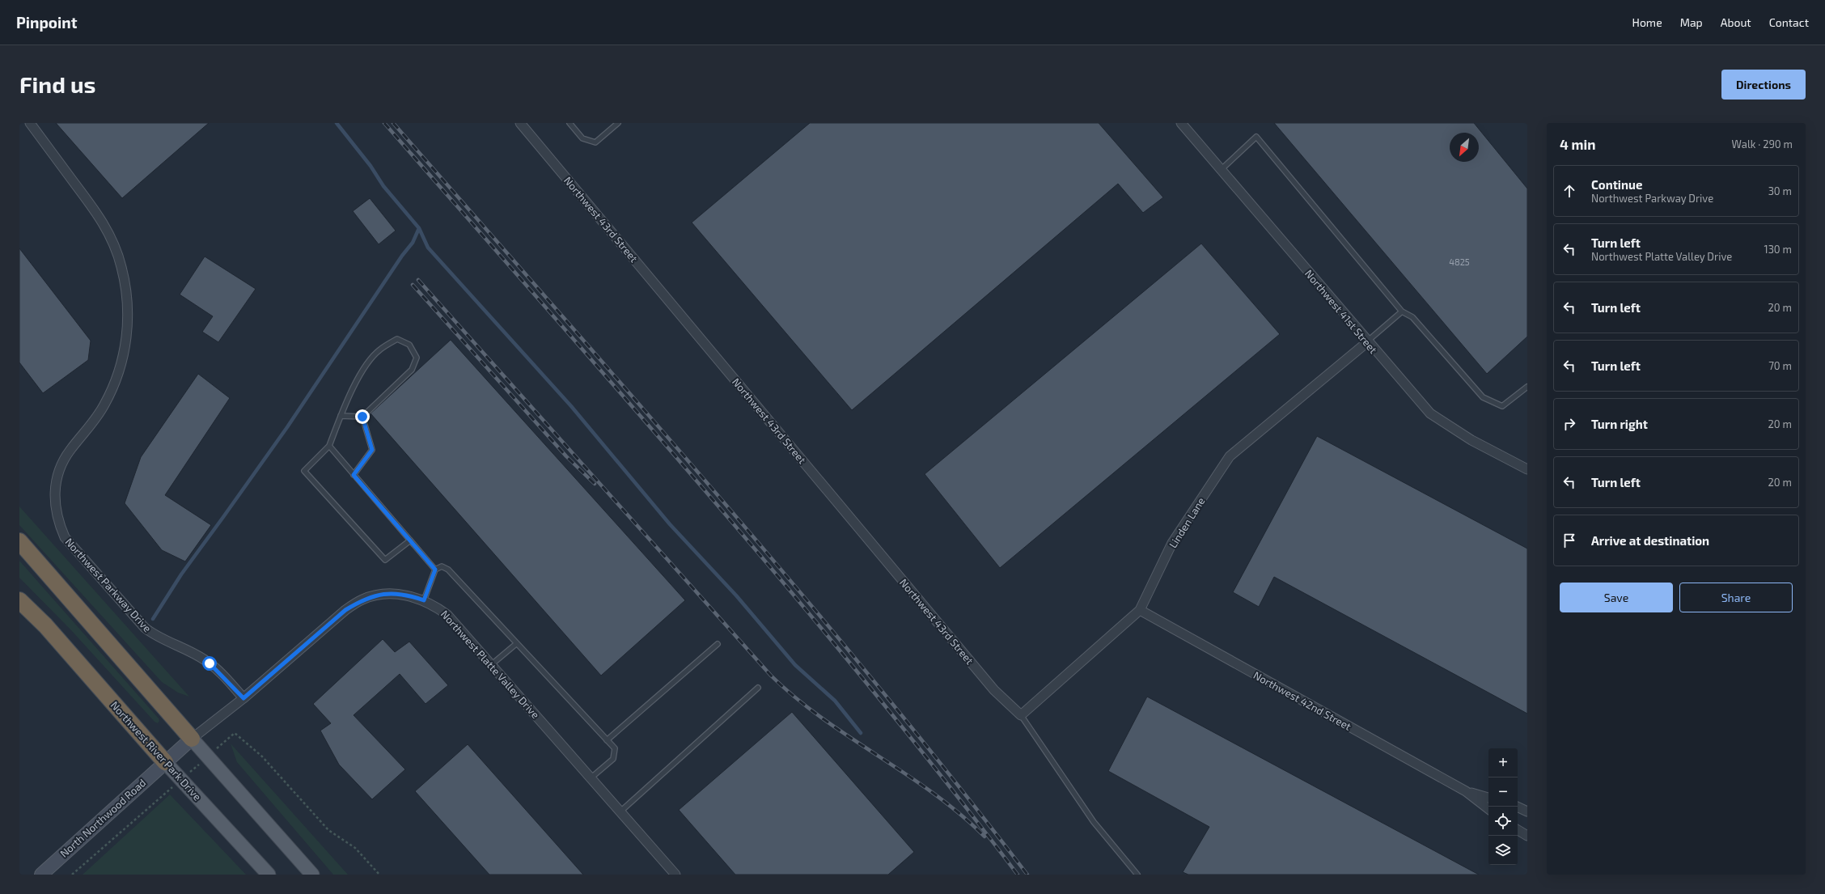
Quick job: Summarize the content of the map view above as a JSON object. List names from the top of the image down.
{
  "streets": {
    "highway": ["Northwest River Park Drive"],
    "street": [
      "Northwest 43rd Street",
      "Northwest 41st Street",
      "Linden Lane",
      "Northwest Parkway Drive",
      "Northwest Platte Valley Drive",
      "Northwest 42nd Street",
      "North Northwood Road"
    ]
  },
  "crossings": [
    ["Northwest 43rd Street", "Linden Lane"],
    ["Northwest 41st Street", "Linden Lane"],
    ["Linden Lane", "Northwest 42nd Street"],
    ["Northwest Parkway Drive", "Northwest Platte Valley Drive"],
    ["Northwest Platte Valley Drive", "North Northwood Road"],
    ["Northwest River Park Drive", "North Northwood Road"]
  ],
  "house_numbers": ["4825"],
  "north": "bottom left",
  "page": {
    "header": "Pinpoint",
    "nav": [
      "Home",
      "Map",
      "About",
      "Contact"
    ],
    "buttons": [
      "Directions",
      ["Save", "Share"]
    ],
    "title": "Find us",
    "heading": ["4 min", "Walk · 290 m"],
    "list": [
      ["Continue", "Northwest Parkway Drive", "30 m"],
      ["Turn left", "Northwest Platte Valley Drive", "130 m"],
      ["Turn left", "20 m"],
      ["Turn left", "70 m"],
      ["Turn right", "20 m"],
      ["Turn left", "20 m"],
      "Arrive at destination"
    ],
    "map_buttons": ["+", "−"]
  }
}
